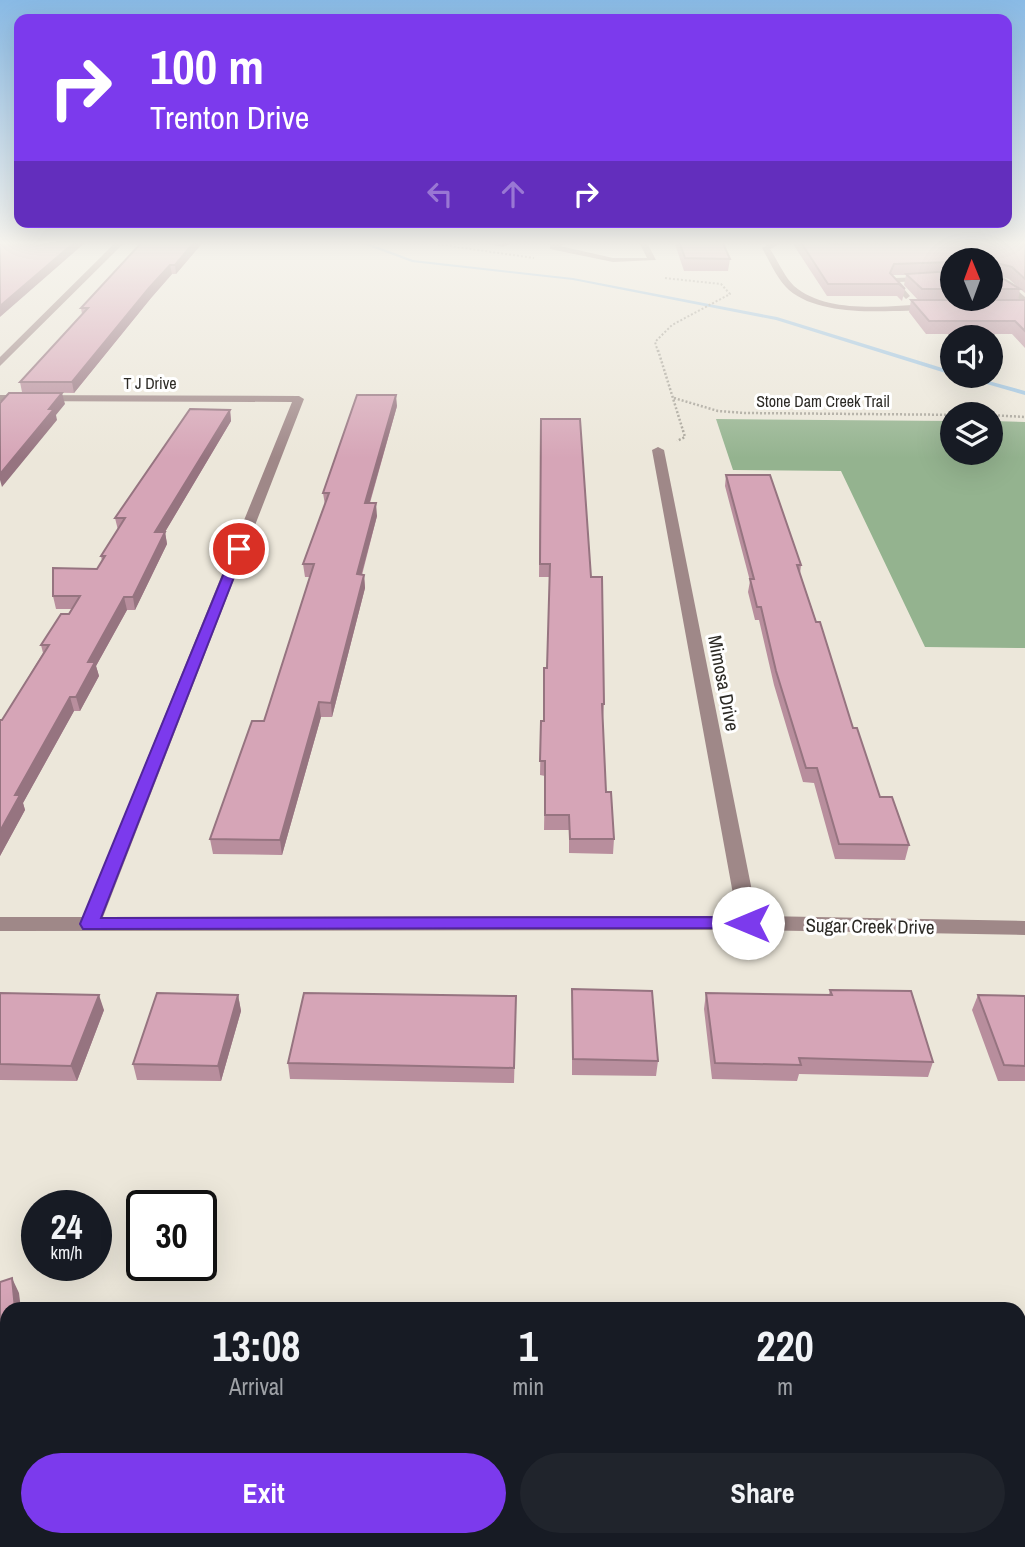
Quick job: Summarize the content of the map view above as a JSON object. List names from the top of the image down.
{
  "streets": {
    "street": ["T J Drive", "Mimosa Drive", "Sugar Creek Drive"],
    "path": ["Stone Dam Creek Trail"]
  },
  "crossings": [
    ["T J Drive", "Sugar Creek Drive"],
    ["Mimosa Drive", "Sugar Creek Drive"]
  ],
  "north": "top",
  "page": {
    "turn": ["100 m", "Trenton Drive"],
    "speed": "24 km/h",
    "limit": "30",
    "eta": [
      "13:08",
      "Arrival",
      "1",
      "min",
      "220",
      "m"
    ],
    "buttons": ["Exit", "Share"]
  }
}
